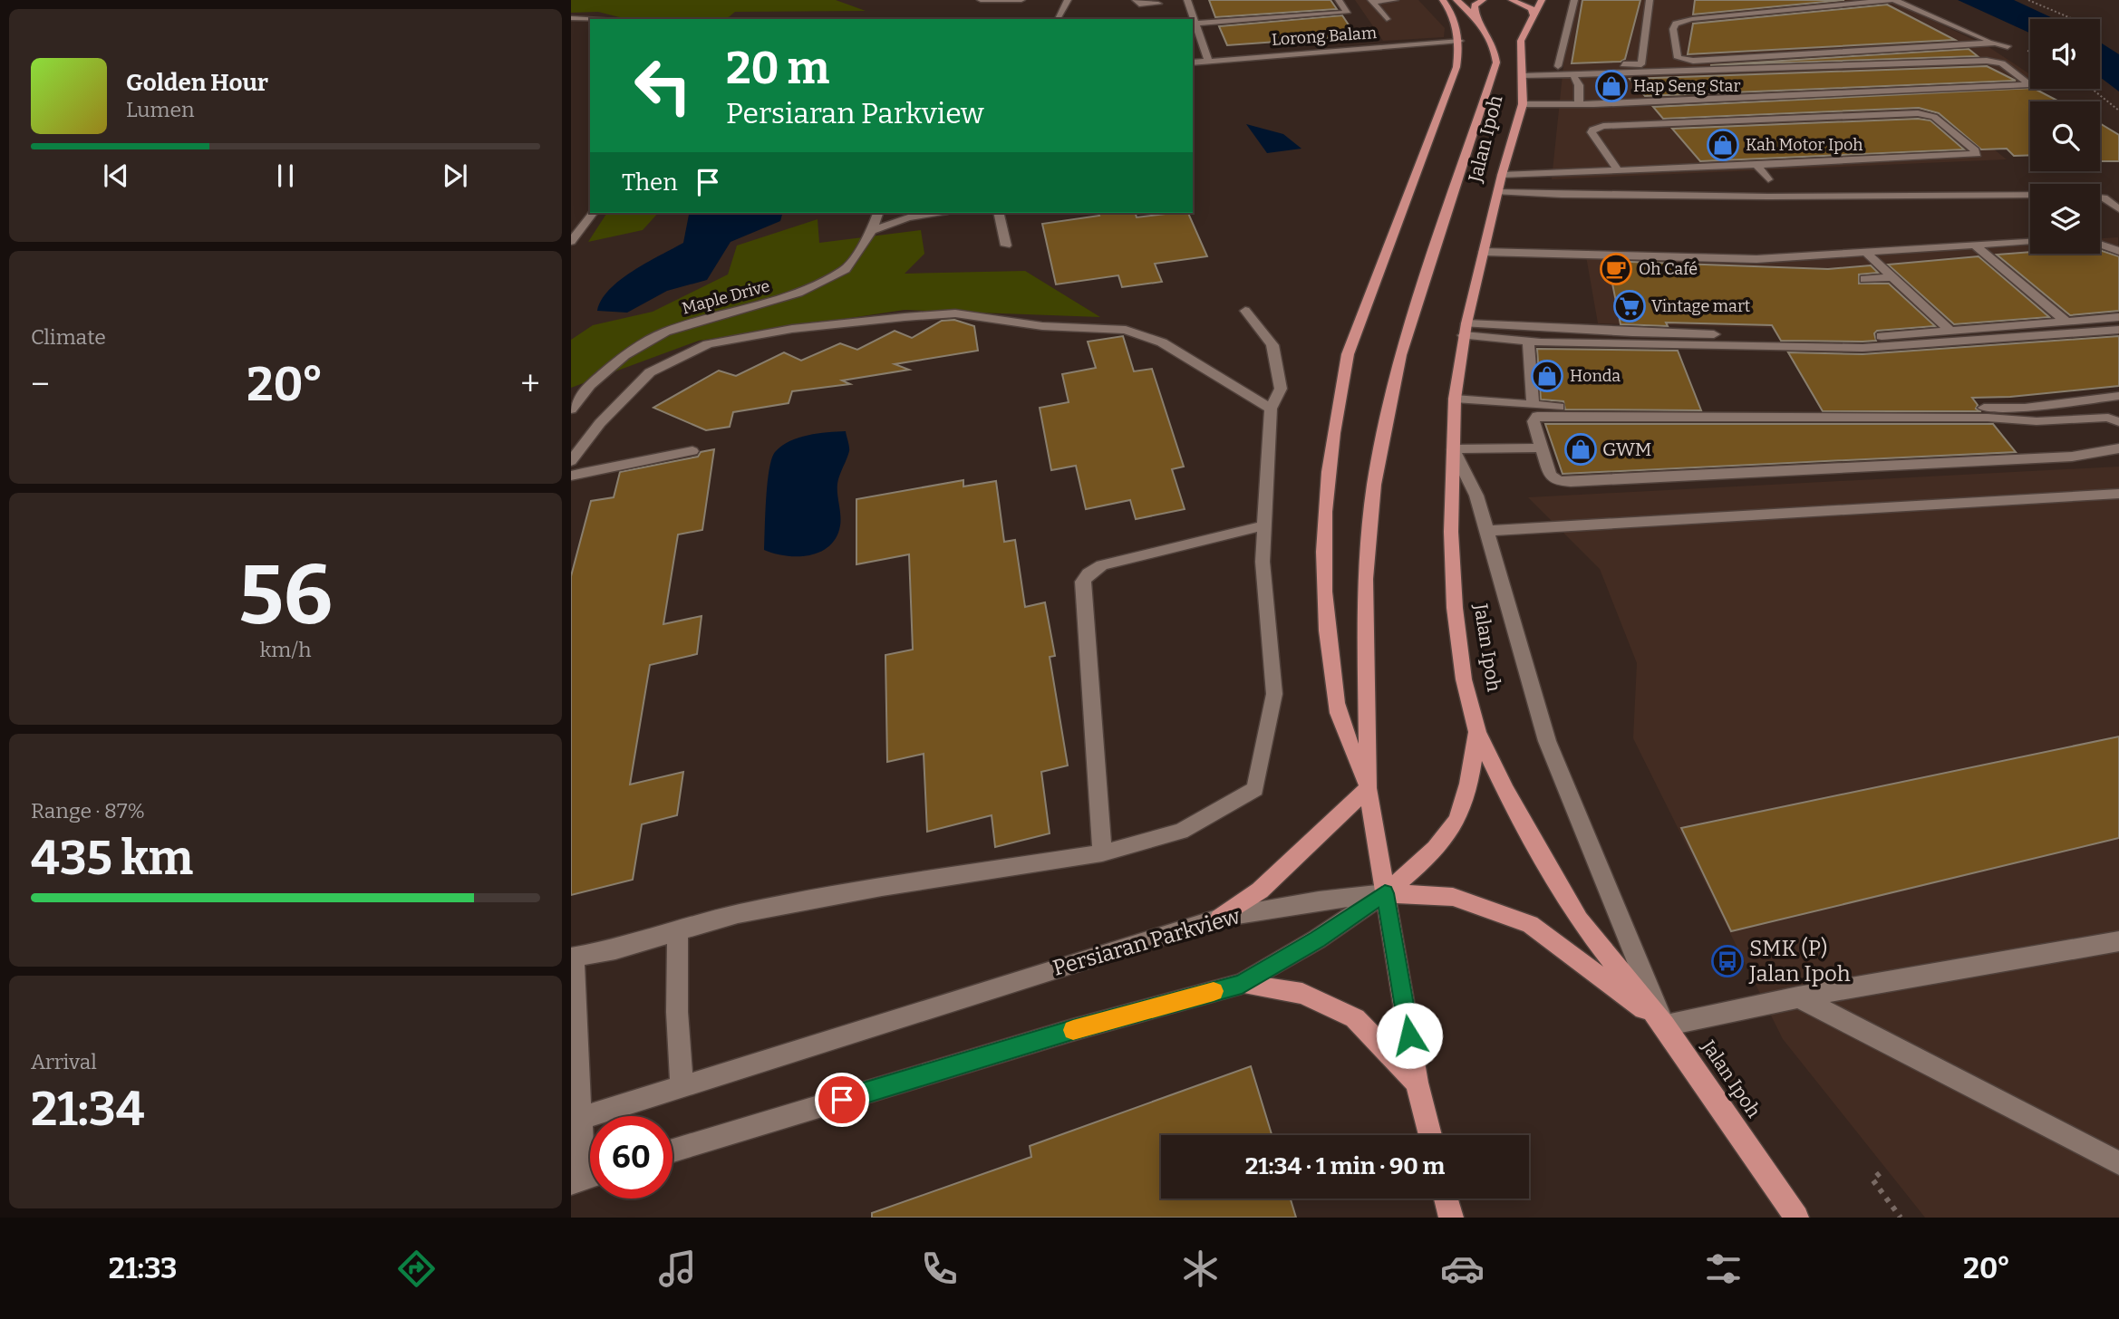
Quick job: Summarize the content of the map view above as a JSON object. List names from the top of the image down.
{
  "streets": {
    "main road": ["Jalan Ipoh"],
    "street": ["Lorong Balam", "Maple Drive", "Persiaran Parkview"]
  },
  "crossings": [
    ["Jalan Ipoh", "Persiaran Parkview"]
  ],
  "places": {
    "shop": [
      "Hap Seng Star",
      "Kah Motor Ipoh",
      "Honda",
      "GWM"
    ],
    "cafe": ["Oh Café"],
    "supermarket": ["Vintage mart"],
    "bus stop": ["SMK (P) Jalan Ipoh"]
  },
  "page": {
    "turn": ["20 m", "Persiaran Parkview"],
    "song": ["Golden Hour", "Lumen"],
    "then": "Then",
    "tile": [
      "Climate",
      ["56", "km/h"],
      ["Range · 87%", "435 km"],
      ["Arrival", "21:34"]
    ],
    "heat": ["−", "20°", "+"],
    "limit": "60",
    "trip": "21:34 · 1 min · 90 m",
    "tabs": ["21:33", "20°"]
  }
}
